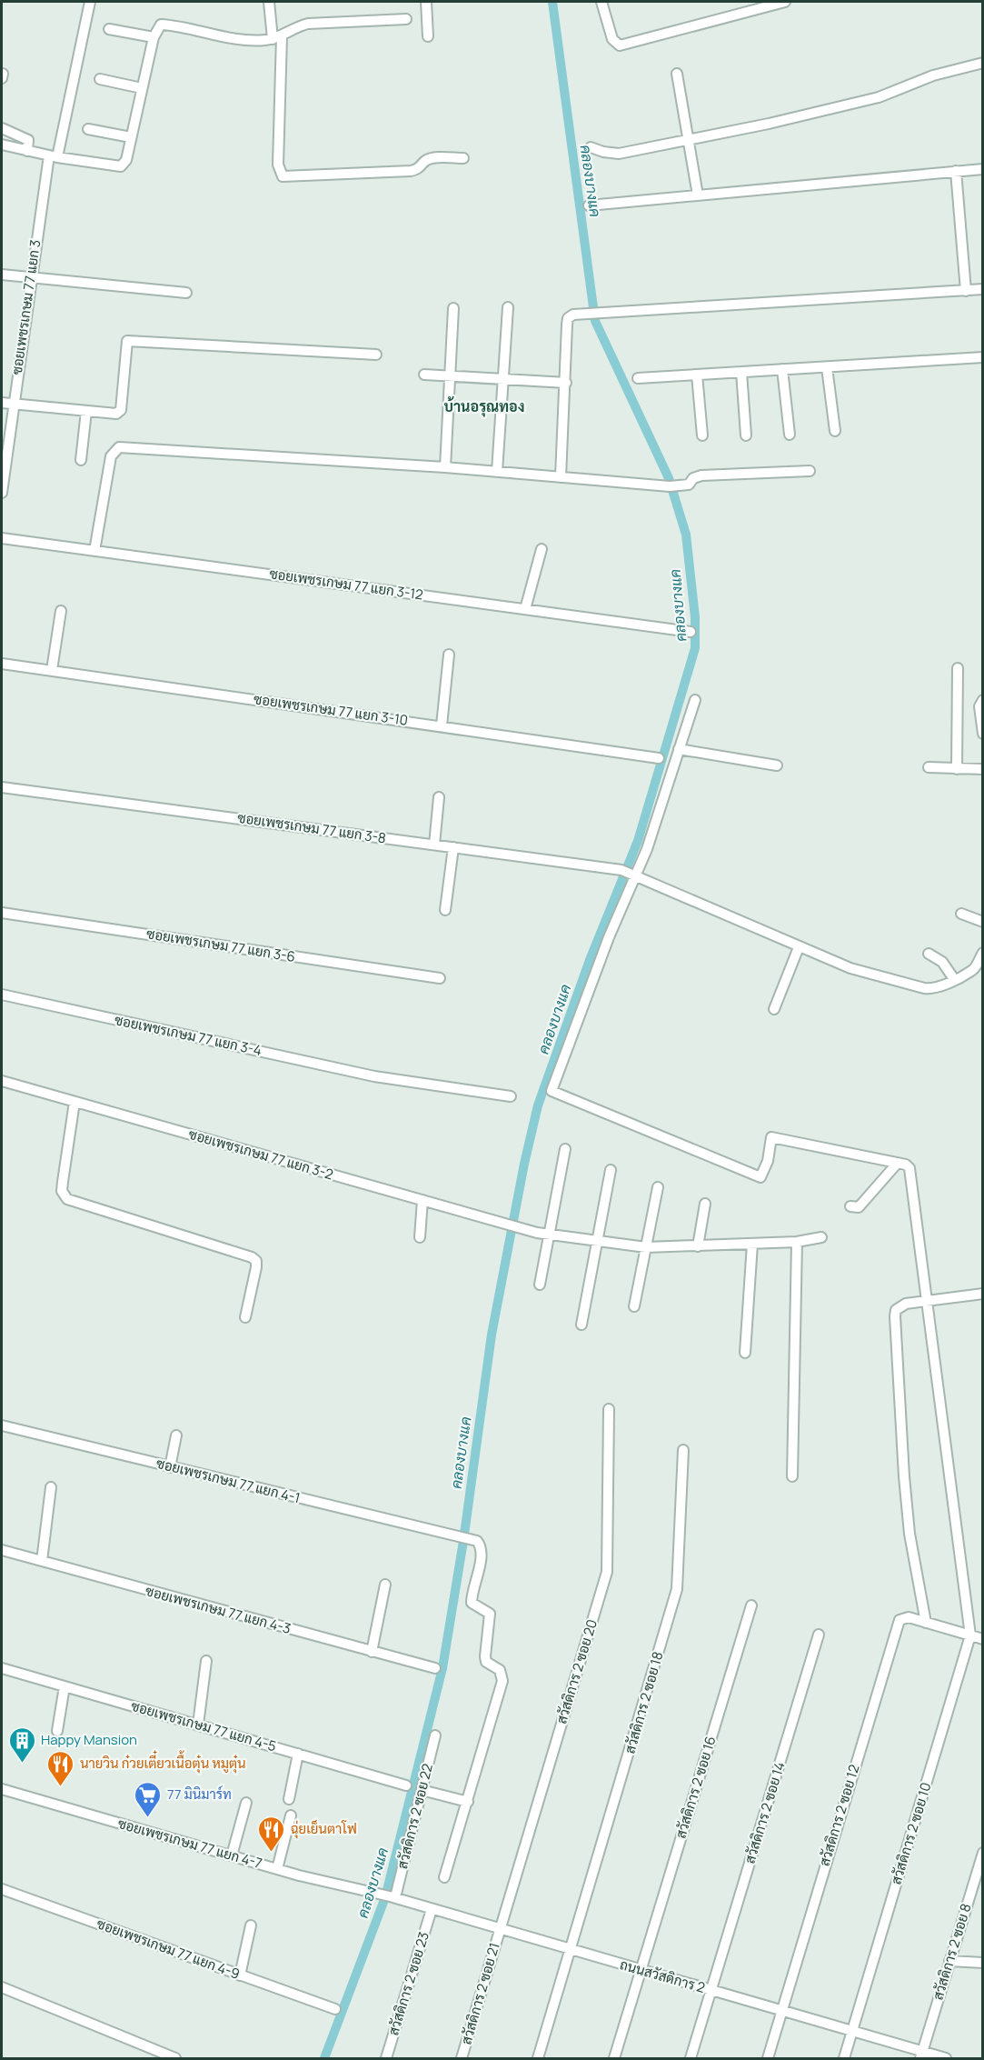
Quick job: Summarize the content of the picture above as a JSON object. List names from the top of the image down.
{
  "streets": {
    "street": [
      "ซอยเพชรเกษม 77 แยก 3",
      "ซอยเพชรเกษม 77 แยก 3-12",
      "ซอยเพชรเกษม 77 แยก 3-10",
      "ซอยเพชรเกษม 77 แยก 3-8",
      "ซอยเพชรเกษม 77 แยก 3-6",
      "ซอยเพชรเกษม 77 แยก 3-4",
      "ซอยเพชรเกษม 77 แยก 3-2",
      "ซอยเพชรเกษม 77 แยก 4-1",
      "ซอยเพชรเกษม 77 แยก 4-3",
      "สวัสดิการ 2 ซอย 20",
      "สวัสดิการ 2 ซอย 18",
      "ซอยเพชรเกษม 77 แยก 4-5",
      "สวัสดิการ 2 ซอย 16",
      "สวัสดิการ 2 ซอย 14",
      "สวัสดิการ 2 ซอย 12",
      "สวัสดิการ 2 ซอย 22",
      "สวัสดิการ 2 ซอย 10",
      "ซอยเพชรเกษม 77 แยก 4-7",
      "ซอยเพชรเกษม 77 แยก 4-9",
      "สวัสดิการ 2 ซอย 8",
      "ถนนสวัสดิการ 2",
      "สวัสดิการ 2 ซอย 23",
      "สวัสดิการ 2 ซอย 21"
    ]
  },
  "crossings": [
    ["สวัสดิการ 2 ซอย 20", "ถนนสวัสดิการ 2"],
    ["สวัสดิการ 2 ซอย 20", "สวัสดิการ 2 ซอย 21"],
    ["สวัสดิการ 2 ซอย 18", "ถนนสวัสดิการ 2"],
    ["สวัสดิการ 2 ซอย 16", "ถนนสวัสดิการ 2"],
    ["สวัสดิการ 2 ซอย 14", "ถนนสวัสดิการ 2"],
    ["สวัสดิการ 2 ซอย 12", "ถนนสวัสดิการ 2"],
    ["สวัสดิการ 2 ซอย 22", "ถนนสวัสดิการ 2"],
    ["สวัสดิการ 2 ซอย 10", "ถนนสวัสดิการ 2"],
    ["ซอยเพชรเกษม 77 แยก 4-7", "ถนนสวัสดิการ 2"],
    ["สวัสดิการ 2 ซอย 8", "ถนนสวัสดิการ 2"],
    ["ถนนสวัสดิการ 2", "สวัสดิการ 2 ซอย 23"],
    ["ถนนสวัสดิการ 2", "สวัสดิการ 2 ซอย 21"]
  ],
  "districts": ["บ้านอรุณทอง"],
  "water": ["คลองบางแค"],
  "places": {
    "building": ["Happy Mansion"],
    "restaurant": ["นายวิน ก๋วยเตี๋ยวเนื้อตุ๋น หมูตุ๋น", "ฉุ่ยเย็นตาโฟ"],
    "supermarket": ["77 มินิมาร์ท"]
  }
}
